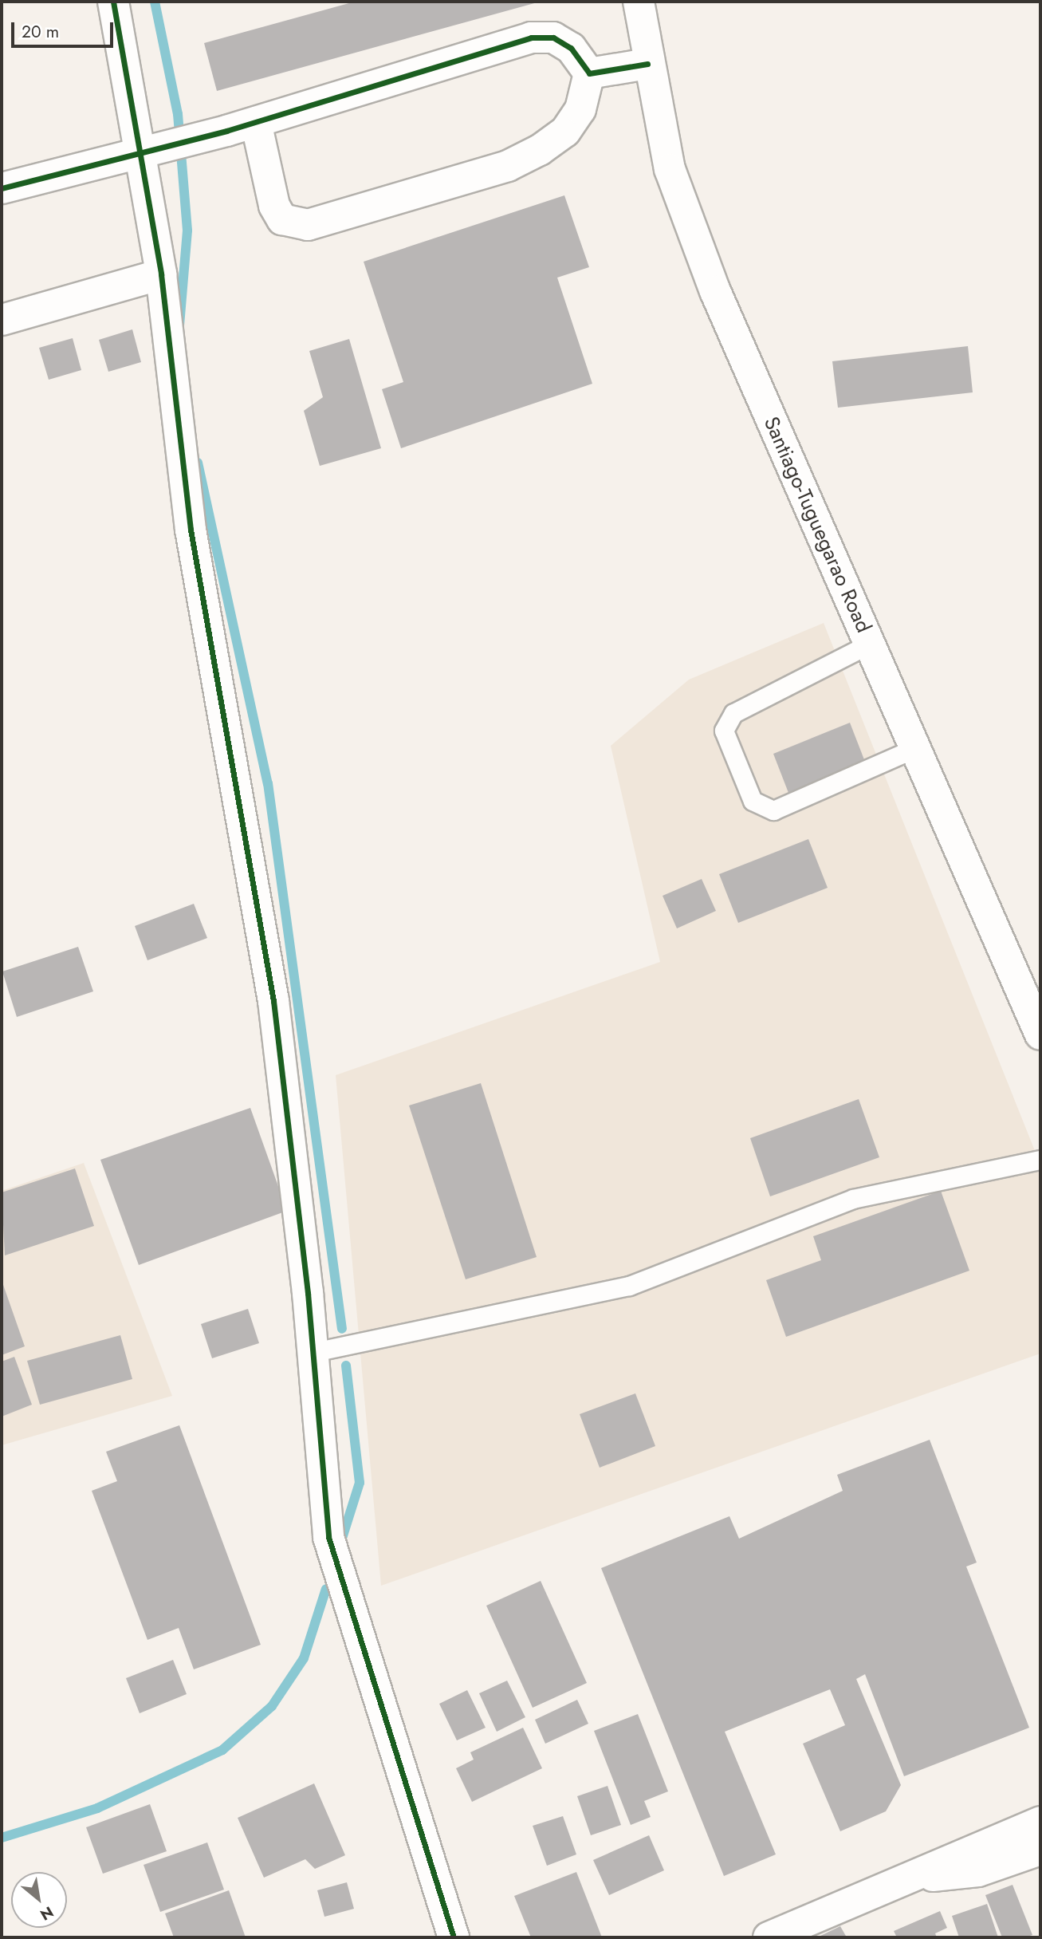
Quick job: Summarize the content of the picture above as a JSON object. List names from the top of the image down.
{
  "streets": {
    "main road": ["Santiago-Tuguegarao Road"]
  },
  "scale_bar": "20 m",
  "north": "bottom right"
}
